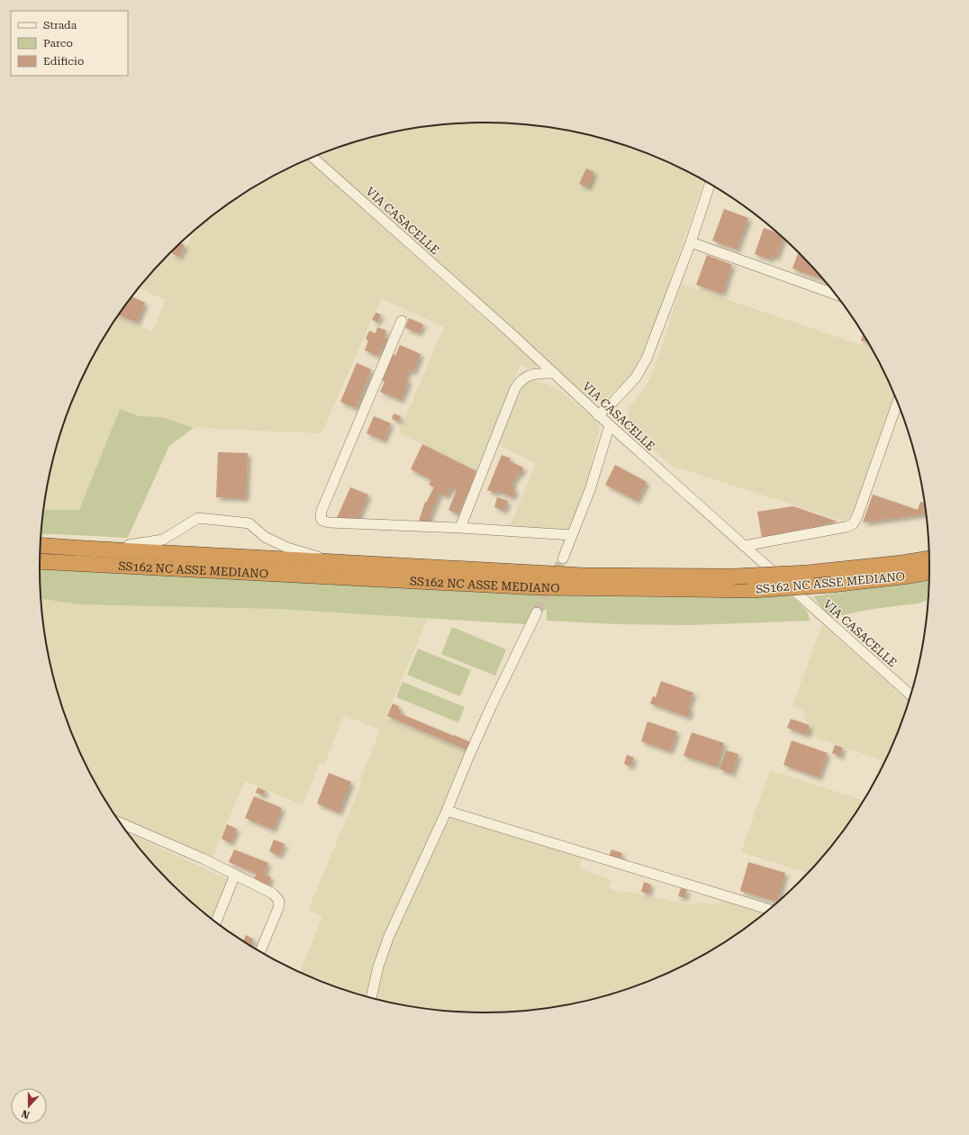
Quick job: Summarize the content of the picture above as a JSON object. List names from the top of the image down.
{
  "streets": {
    "highway": ["SS162 NC ASSE MEDIANO"],
    "street": ["VIA CASACELLE"]
  },
  "legend": ["Strada", "Parco", "Edificio"],
  "north": "bottom"
}
